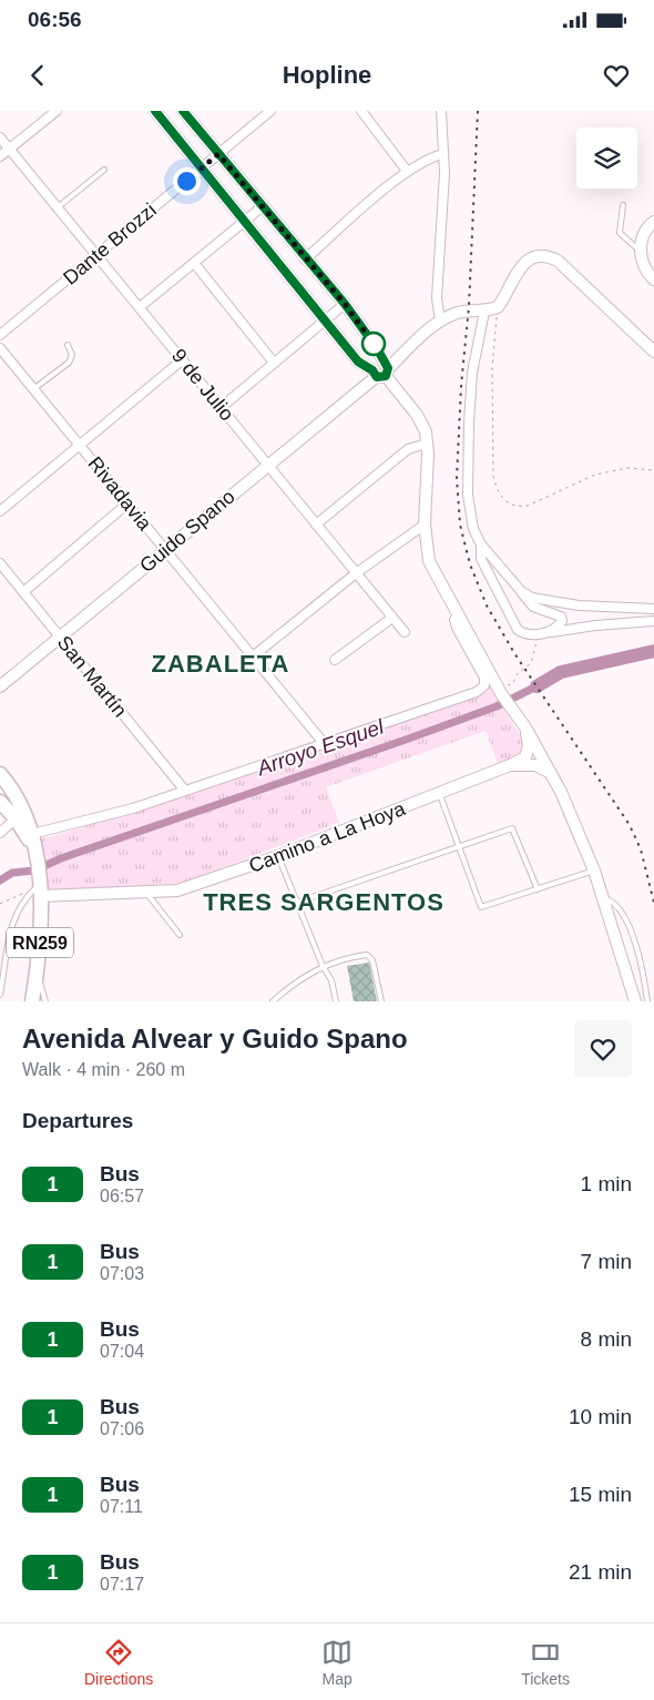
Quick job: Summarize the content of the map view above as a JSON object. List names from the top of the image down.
{
  "streets": {
    "highway": ["RN259"],
    "street": [
      "Dante Brozzi",
      "9 de Julio",
      "Rivadavia",
      "Guido Spano",
      "San Martín",
      "Camino a La Hoya"
    ]
  },
  "crossings": [
    ["Dante Brozzi", "9 de Julio"],
    ["9 de Julio", "Guido Spano"],
    ["Rivadavia", "Guido Spano"],
    ["Guido Spano", "San Martín"],
    ["Camino a La Hoya", "RN259"]
  ],
  "districts": ["ZABALETA", "TRES SARGENTOS"],
  "water": ["Arroyo Esquel"],
  "lines": ["bus line 1"],
  "page": {
    "status": "06:56",
    "header": "Hopline",
    "heading": [
      ["Avenida Alvear y Guido Spano", "Walk · 4 min · 260 m"],
      "Departures"
    ],
    "list": [
      {
        "mark": "1",
        "name": "Bus",
        "note": "06:57",
        "value": "1 min"
      },
      {
        "mark": "1",
        "name": "Bus",
        "note": "07:03",
        "value": "7 min"
      },
      {
        "mark": "1",
        "name": "Bus",
        "note": "07:04",
        "value": "8 min"
      },
      {
        "mark": "1",
        "name": "Bus",
        "note": "07:06",
        "value": "10 min"
      },
      {
        "mark": "1",
        "name": "Bus",
        "note": "07:11",
        "value": "15 min"
      },
      {
        "mark": "1",
        "name": "Bus",
        "note": "07:17",
        "value": "21 min"
      }
    ],
    "tabs": ["Directions", "Map", "Tickets"]
  }
}
